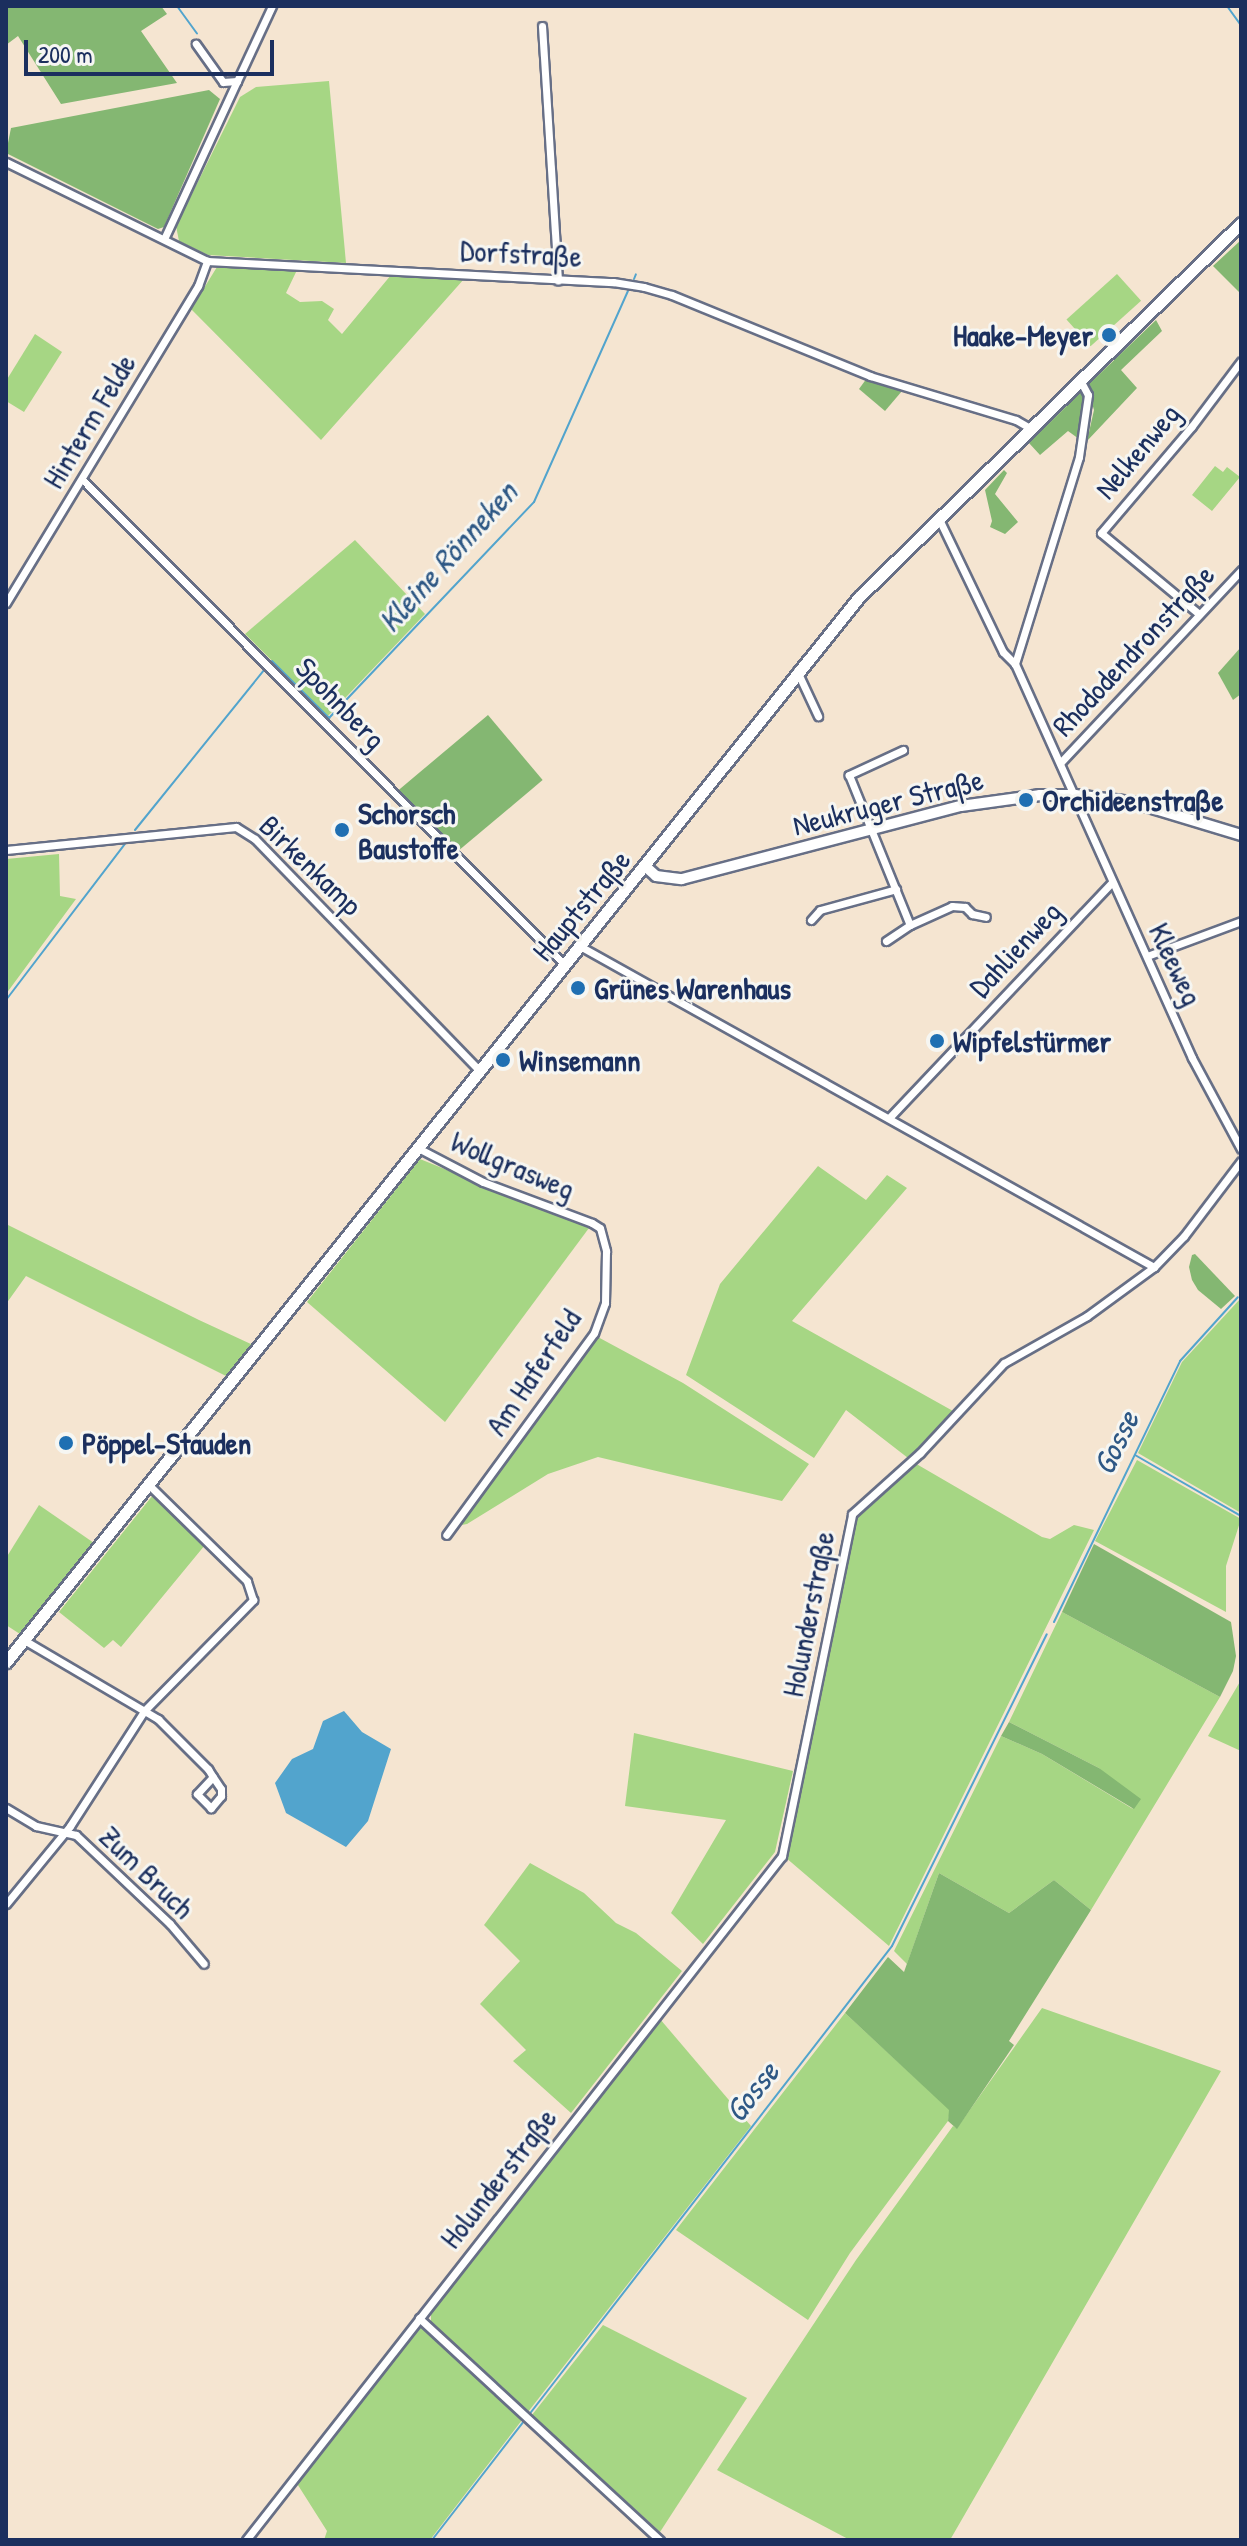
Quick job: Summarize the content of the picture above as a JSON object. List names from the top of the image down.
{
  "streets": {
    "main road": ["Hauptstraße"],
    "street": [
      "Dorfstraße",
      "Hinterm Felde",
      "Nelkenweg",
      "Rhododendronstraße",
      "Spohnberg",
      "Neukruger Straße",
      "Birkenkamp",
      "Dahlienweg",
      "Kleeweg",
      "Wollgrasweg",
      "Am Haferfeld",
      "Holunderstraße",
      "Zum Bruch"
    ]
  },
  "crossings": [
    ["Dorfstraße", "Hinterm Felde"],
    ["Dorfstraße", "Hauptstraße"],
    ["Hinterm Felde", "Spohnberg"],
    ["Nelkenweg", "Rhododendronstraße"],
    ["Spohnberg", "Hauptstraße"],
    ["Neukruger Straße", "Hauptstraße"],
    ["Neukruger Straße", "Kleeweg"],
    ["Birkenkamp", "Hauptstraße"],
    ["Hauptstraße", "Wollgrasweg"],
    ["Dahlienweg", "Kleeweg"],
    ["Wollgrasweg", "Am Haferfeld"]
  ],
  "water": ["Kleine Rönneken", "Gosse"],
  "places": [
    "Haake-Meyer",
    "Orchideenstraße",
    "Schorsch Baustoffe",
    "Grünes Warenhaus",
    "Wipfelstürmer",
    "Winsemann",
    "Pöppel-Stauden"
  ],
  "scale_bar": "200 m"
}
